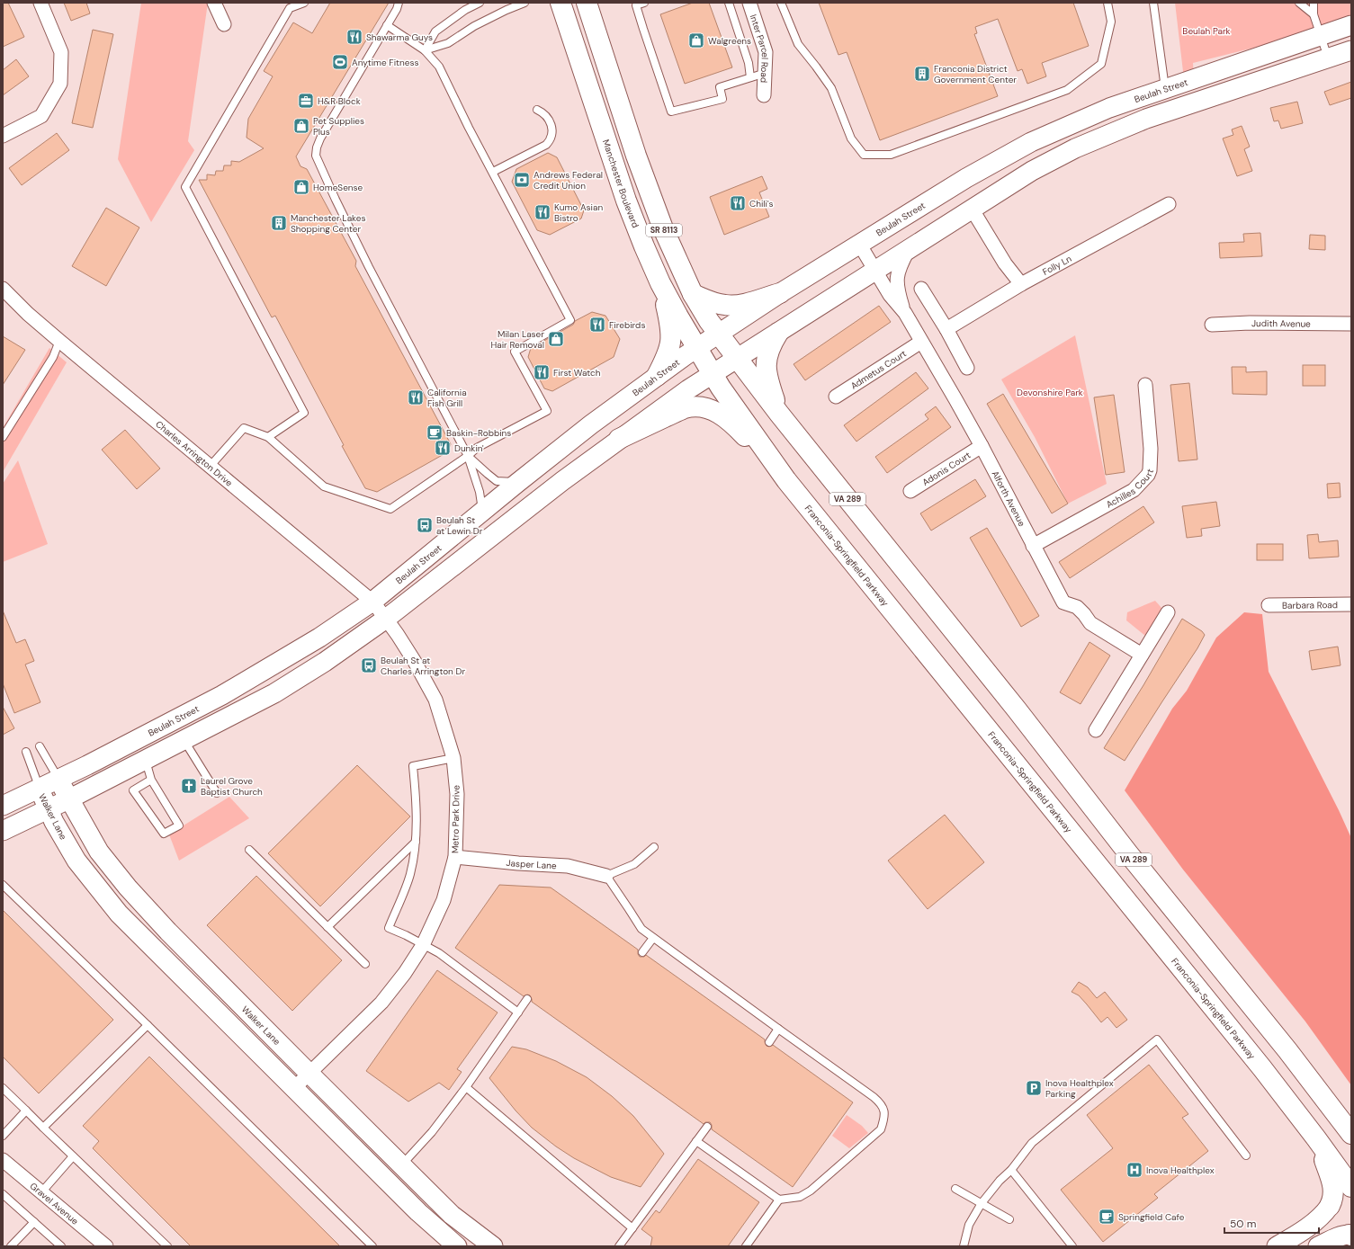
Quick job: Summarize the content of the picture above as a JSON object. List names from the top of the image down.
{
  "streets": {
    "main road": [
      "Beulah Street",
      "Manchester Boulevard",
      "SR 8113",
      "VA 289",
      "Franconia-Springfield Parkway",
      "Walker Lane"
    ],
    "street": [
      "Inter Parcel Road",
      "Folly Ln",
      "Judith Avenue",
      "Admetus Court",
      "Charles Arrington Drive",
      "Adonis Court",
      "Achilles Court",
      "Alforth Avenue",
      "Barbara Road",
      "Metro Park Drive",
      "Jasper Lane",
      "Gravel Avenue"
    ]
  },
  "crossings": [
    ["Beulah Street", "Manchester Boulevard"],
    ["Beulah Street", "SR 8113"],
    ["Beulah Street", "Charles Arrington Drive"],
    ["Beulah Street", "Alforth Avenue"],
    ["Beulah Street", "Walker Lane"],
    ["Manchester Boulevard", "Franconia-Springfield Parkway"],
    ["SR 8113", "VA 289"],
    ["Admetus Court", "Alforth Avenue"],
    ["Charles Arrington Drive", "Metro Park Drive"],
    ["Adonis Court", "Alforth Avenue"],
    ["Achilles Court", "Alforth Avenue"],
    ["Walker Lane", "Metro Park Drive"],
    ["Metro Park Drive", "Jasper Lane"]
  ],
  "parks": ["Beulah Park", "Devonshire Park"],
  "places": {
    "restaurant": [
      "Shawarma Guys",
      "Chili's",
      "Kumo Asian Bistro",
      "Firebirds",
      "First Watch",
      "California Fish Grill",
      "Dunkin'"
    ],
    "shop": [
      "Walgreens",
      "Pet Supplies Plus",
      "HomeSense",
      "Milan Laser Hair Removal"
    ],
    "sports": ["Anytime Fitness"],
    "building": ["Franconia District Government Center", "Manchester Lakes Shopping Center"],
    "office": ["H&R Block"],
    "bank": ["Andrews Federal Credit Union"],
    "cafe": ["Baskin-Robbins", "Springfield Cafe"],
    "bus stop": ["Beulah St at Lewin Dr", "Beulah St at Charles Arrington Dr"],
    "church": ["Laurel Grove Baptist Church"],
    "parking": ["Inova Healthplex Parking"],
    "hospital": ["Inova Healthplex"]
  },
  "scale_bar": "50 m"
}
